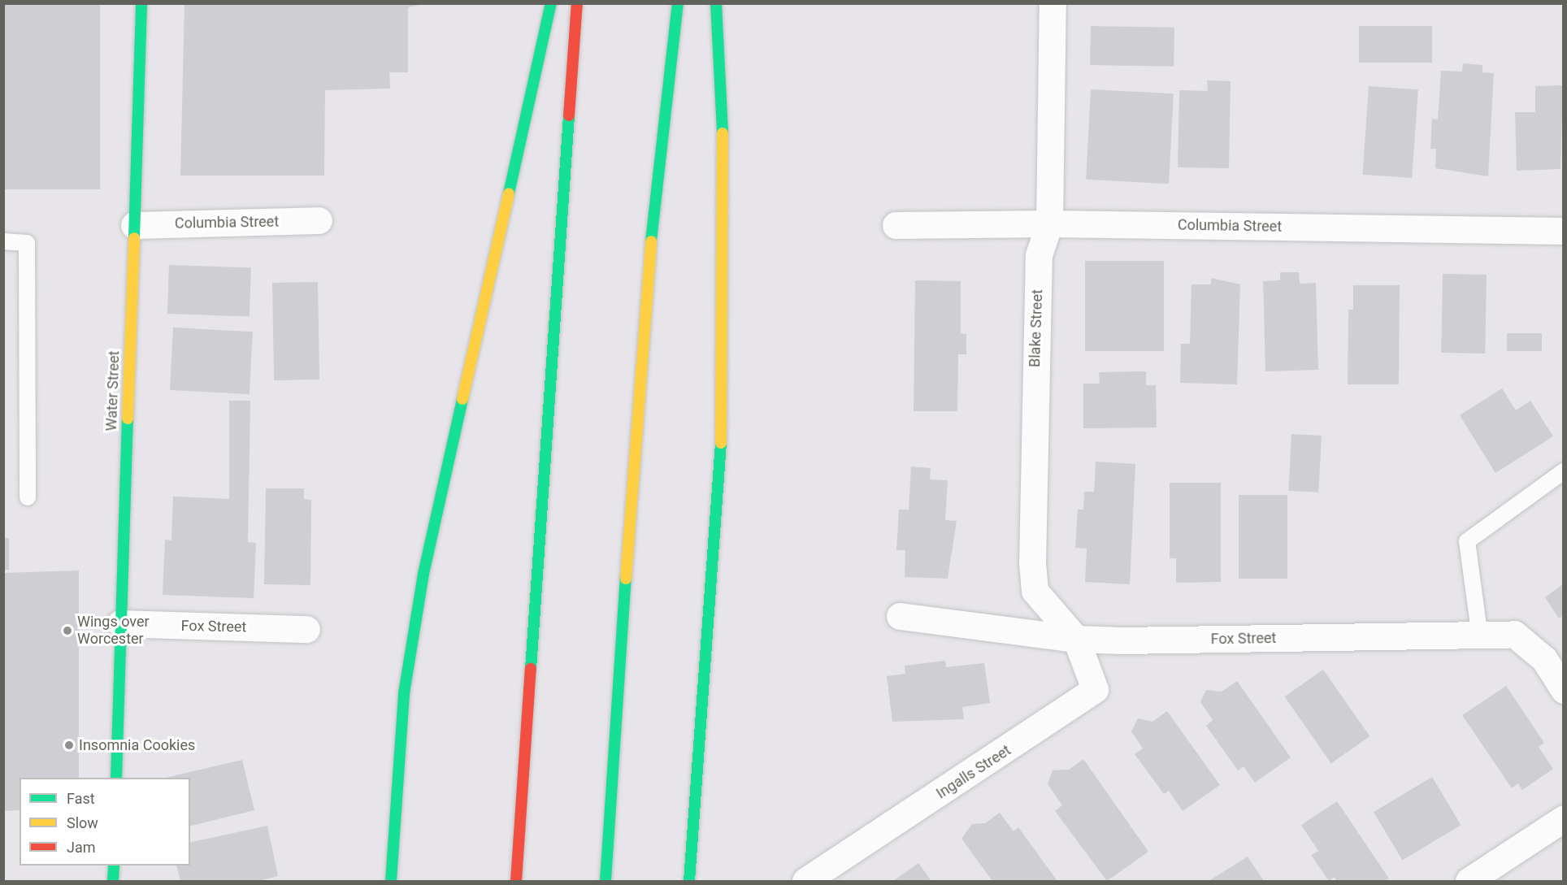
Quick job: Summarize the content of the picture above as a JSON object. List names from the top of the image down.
{
  "streets": {
    "main road": ["Water Street"],
    "street": [
      "Columbia Street",
      "Blake Street",
      "Fox Street",
      "Ingalls Street"
    ]
  },
  "crossings": [
    ["Columbia Street", "Blake Street"],
    ["Columbia Street", "Water Street"],
    ["Blake Street", "Fox Street"],
    ["Blake Street", "Ingalls Street"],
    ["Water Street", "Fox Street"],
    ["Fox Street", "Ingalls Street"]
  ],
  "places": ["Wings over Worcester", "Insomnia Cookies"],
  "legend": ["Fast", "Slow", "Jam"]
}
